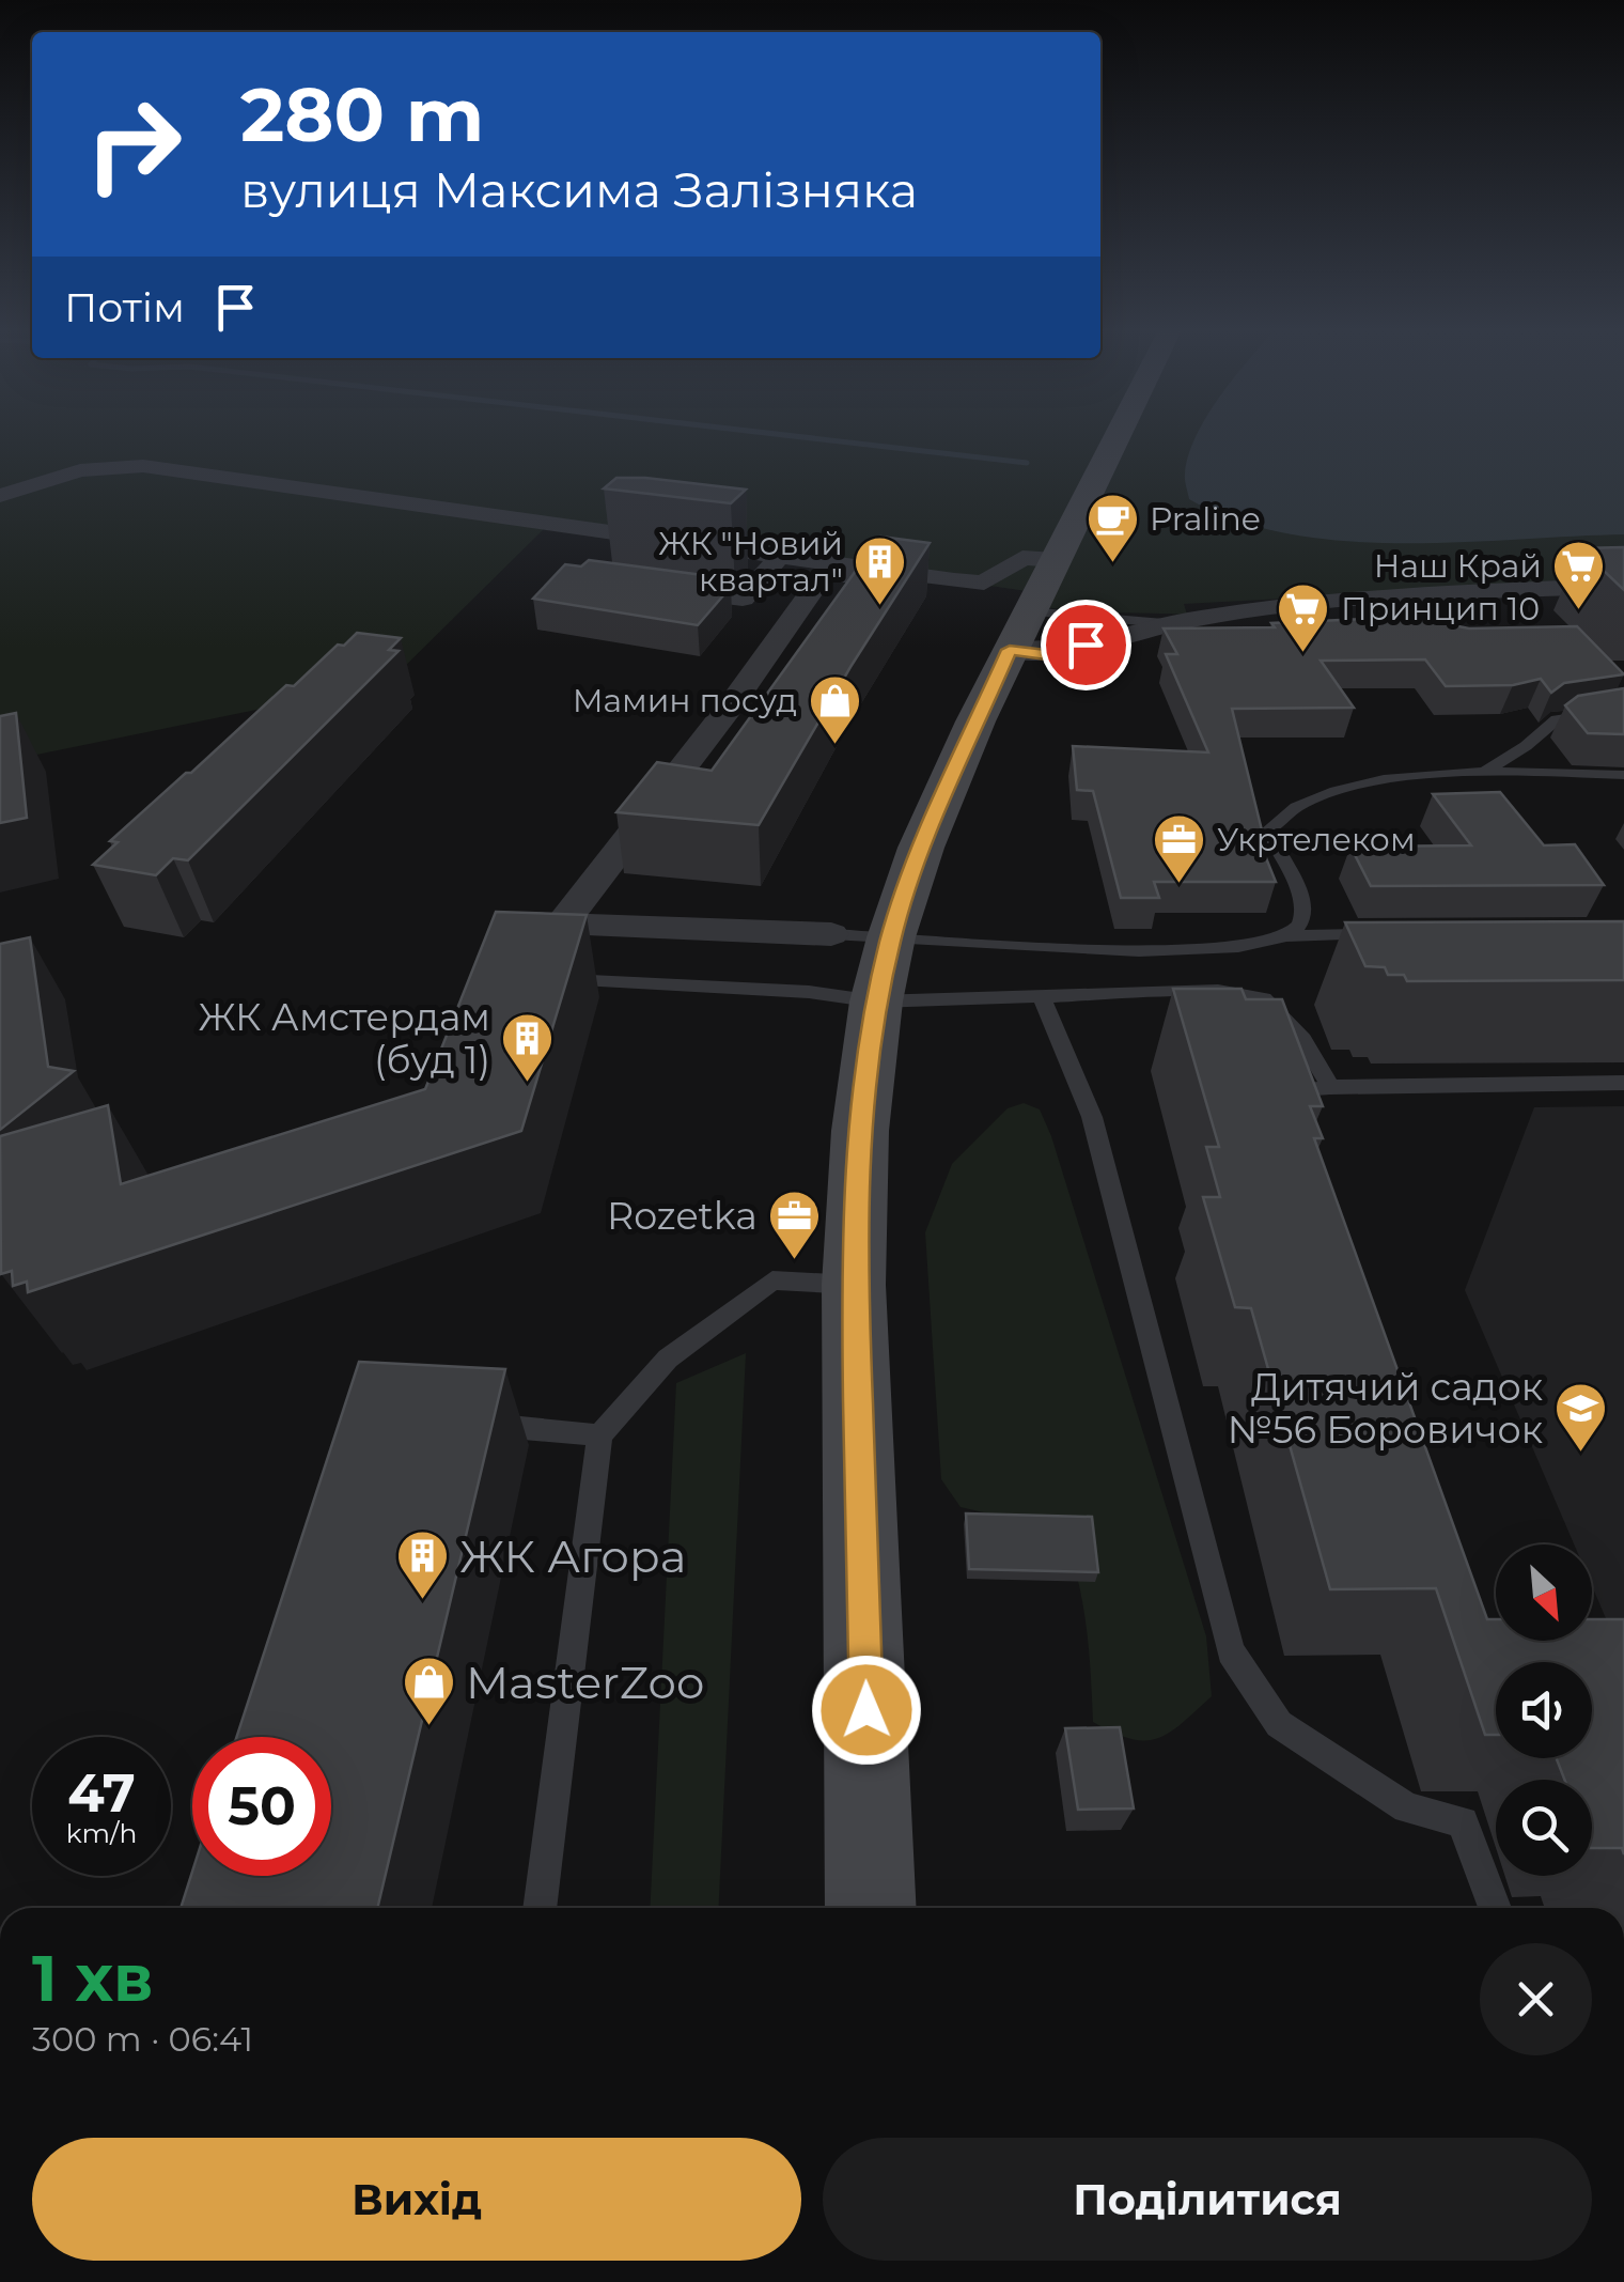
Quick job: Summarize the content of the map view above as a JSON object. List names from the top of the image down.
{
  "places": {
    "cafe": ["Praline"],
    "building": ["ЖК \"Новий квартал\"", "ЖК Амстердам (буд 1)", "ЖК Агора"],
    "supermarket": ["Наш Край", "Принцип 10"],
    "shop": ["Мамин посуд", "MasterZoo"],
    "office": ["Укртелеком", "Rozetka"],
    "school or university": ["Дитячий садок №56 Боровичок"]
  },
  "north": "bottom right",
  "page": {
    "turn": ["280 m", "вулиця Максима Залізняка"],
    "then": "Потім",
    "speed": "47 km/h",
    "limit": "50",
    "heading": ["1 хв", "300 m · 06:41"],
    "buttons": ["Вихід", "Поділитися"]
  }
}
